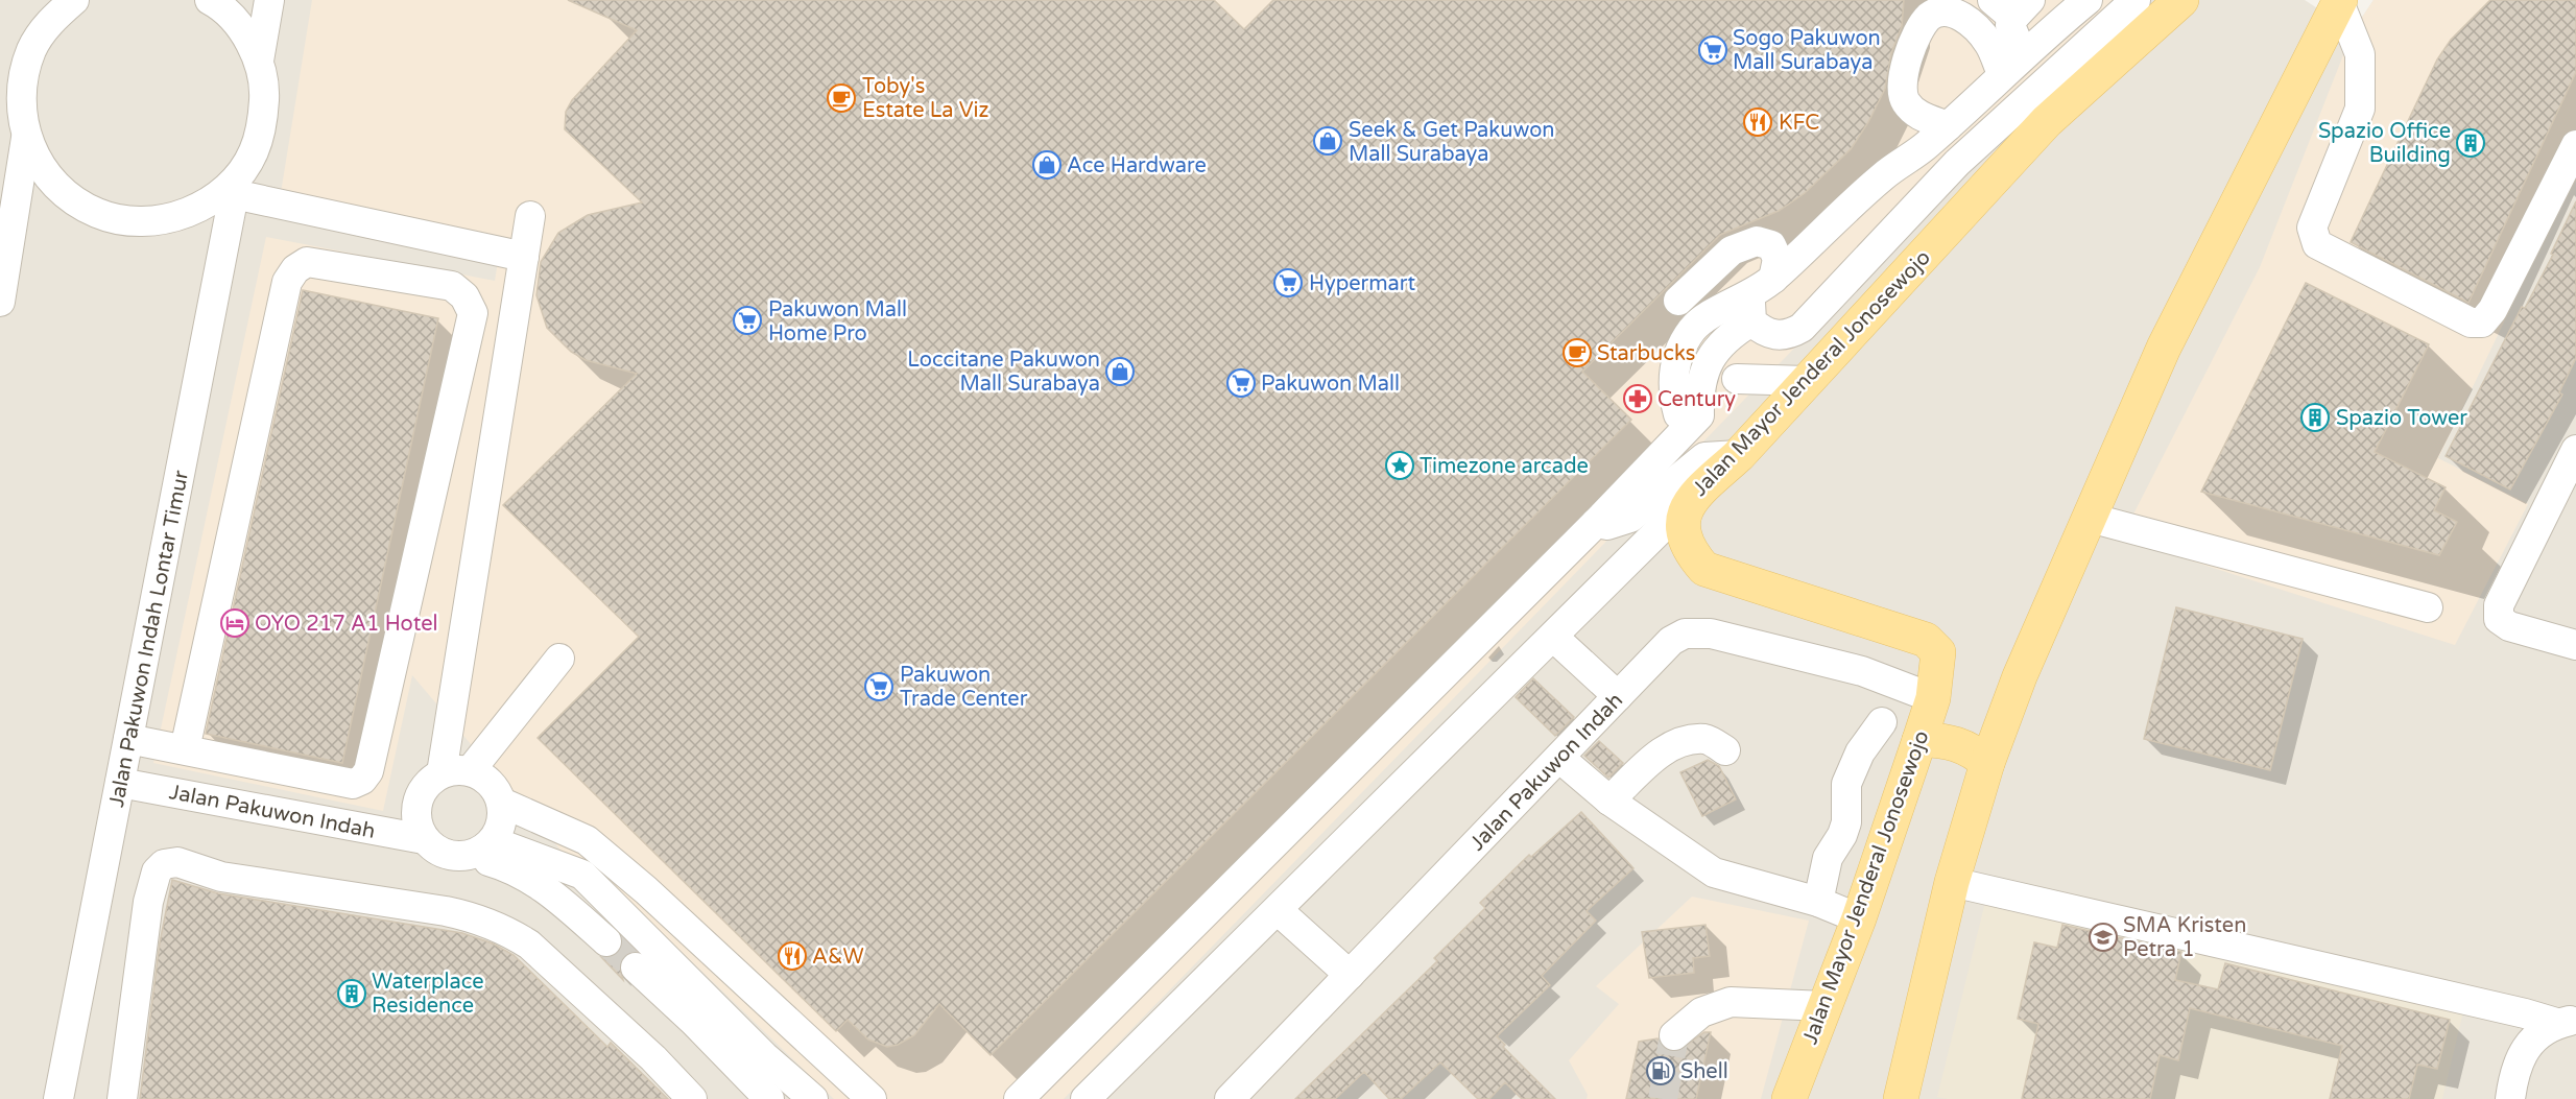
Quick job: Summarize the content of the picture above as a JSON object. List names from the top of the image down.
{
  "streets": {
    "main road": ["Jalan Mayor Jenderal Jonosewojo"],
    "street": ["Jalan Pakuwon Indah Lontar Timur", "Jalan Pakuwon Indah"]
  },
  "crossings": [
    ["Jalan Mayor Jenderal Jonosewojo", "Jalan Pakuwon Indah"],
    ["Jalan Pakuwon Indah Lontar Timur", "Jalan Pakuwon Indah"]
  ],
  "places": {
    "supermarket": [
      "Sogo Pakuwon Mall Surabaya",
      "Hypermart",
      "Pakuwon Mall Home Pro",
      "Pakuwon Mall",
      "Pakuwon Trade Center"
    ],
    "cafe": ["Toby's Estate La Viz", "Starbucks"],
    "restaurant": ["KFC", "A&W"],
    "shop": ["Seek & Get Pakuwon Mall Surabaya", "Ace Hardware", "Loccitane Pakuwon Mall Surabaya"],
    "building": ["Spazio Office Building", "Spazio Tower", "Waterplace Residence"],
    "pharmacy": ["Century"],
    "place": ["Timezone arcade"],
    "hotel": ["OYO 217 A1 Hotel"],
    "school or university": ["SMA Kristen Petra 1"],
    "fuel station": ["Shell"]
  }
}
